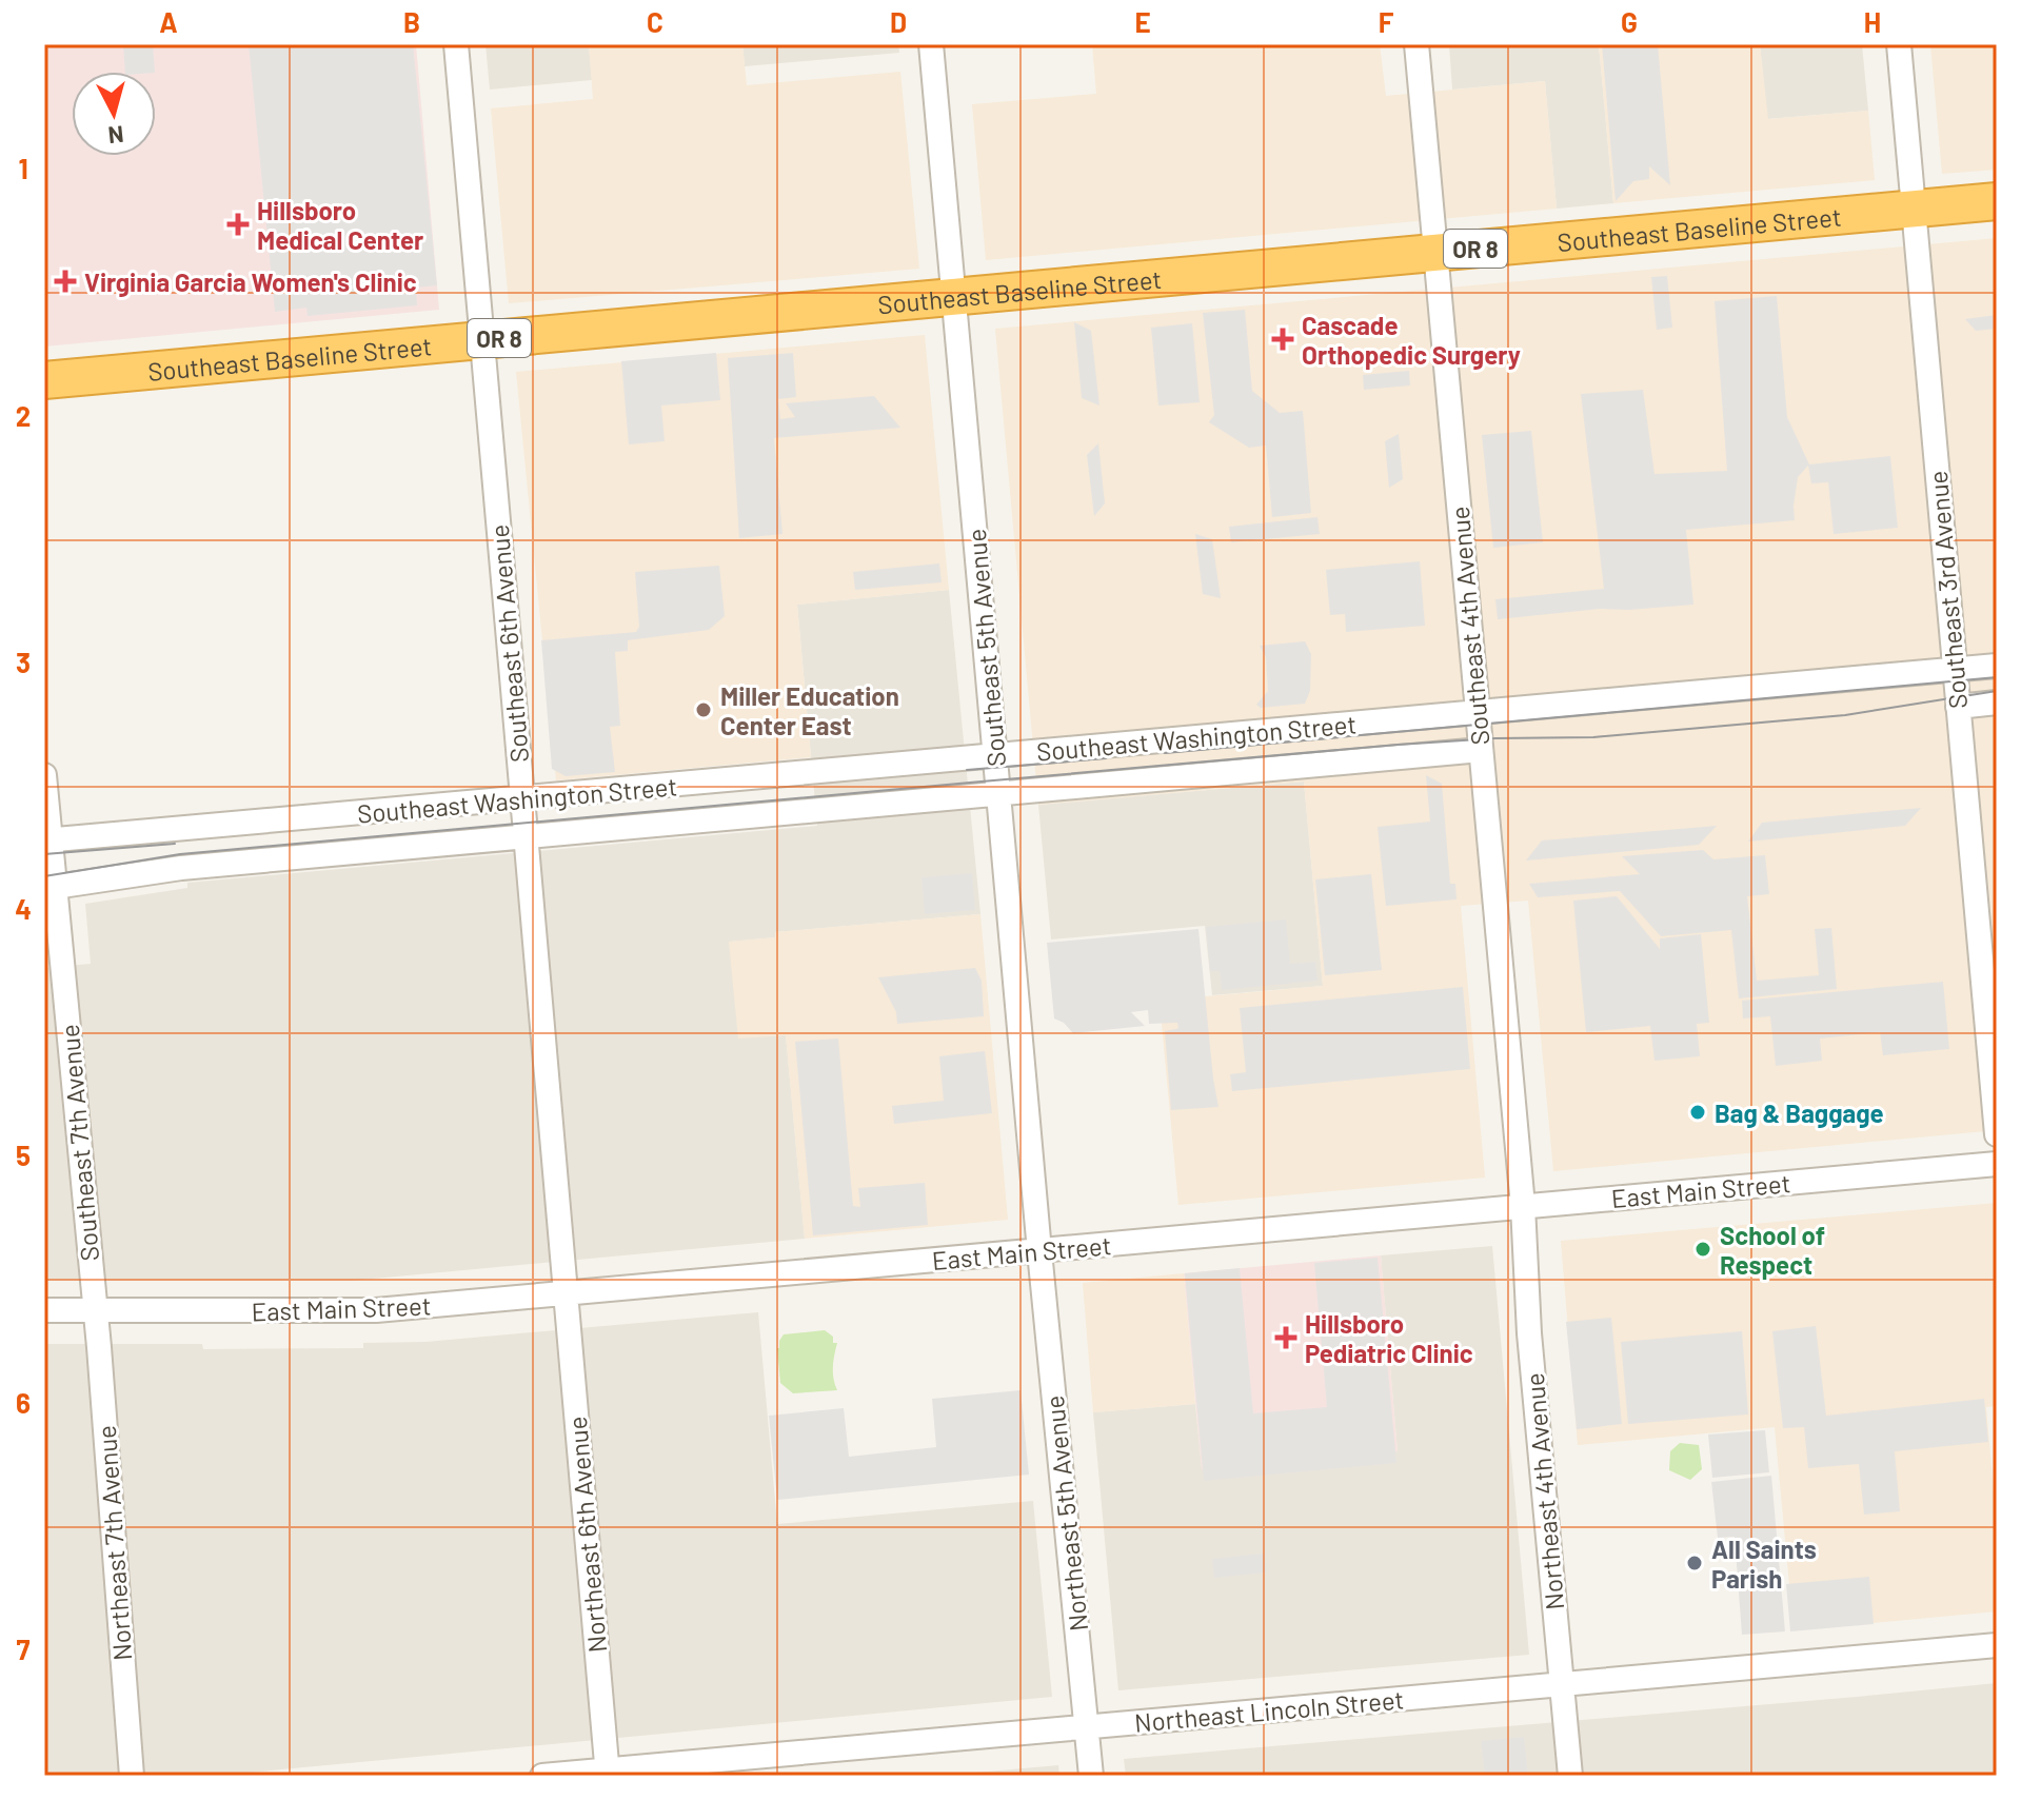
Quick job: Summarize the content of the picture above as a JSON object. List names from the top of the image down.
{
  "streets": {
    "highway": ["Southeast Baseline Street", "OR 8"],
    "street": [
      "Southeast 3rd Avenue",
      "Southeast 4th Avenue",
      "Southeast 6th Avenue",
      "Southeast 5th Avenue",
      "Southeast Washington Street",
      "Southeast 7th Avenue",
      "East Main Street",
      "Northeast 4th Avenue",
      "Northeast 5th Avenue",
      "Northeast 6th Avenue",
      "Northeast 7th Avenue",
      "Northeast Lincoln Street"
    ]
  },
  "crossings": [
    ["Southeast Baseline Street", "Southeast 3rd Avenue"],
    ["Southeast Baseline Street", "Southeast 4th Avenue"],
    ["Southeast Baseline Street", "Southeast 6th Avenue"],
    ["Southeast Baseline Street", "Southeast 5th Avenue"],
    ["Southeast 3rd Avenue", "Southeast Washington Street"],
    ["Southeast 4th Avenue", "Southeast Washington Street"],
    ["Southeast 4th Avenue", "East Main Street"],
    ["Southeast 4th Avenue", "Northeast 4th Avenue"],
    ["Southeast 6th Avenue", "Southeast Washington Street"],
    ["Southeast 6th Avenue", "East Main Street"],
    ["Southeast 6th Avenue", "Northeast 6th Avenue"],
    ["Southeast 5th Avenue", "Southeast Washington Street"],
    ["Southeast 5th Avenue", "East Main Street"],
    ["Southeast 5th Avenue", "Northeast 5th Avenue"],
    ["Southeast Washington Street", "Southeast 7th Avenue"],
    ["Southeast 7th Avenue", "East Main Street"],
    ["Southeast 7th Avenue", "Northeast 7th Avenue"],
    ["East Main Street", "Northeast 4th Avenue"],
    ["East Main Street", "Northeast 5th Avenue"],
    ["East Main Street", "Northeast 6th Avenue"],
    ["East Main Street", "Northeast 7th Avenue"],
    ["Northeast 4th Avenue", "Northeast Lincoln Street"],
    ["Northeast 5th Avenue", "Northeast Lincoln Street"],
    ["Northeast 6th Avenue", "Northeast Lincoln Street"]
  ],
  "places": {
    "health": [
      "Hillsboro Medical Center",
      "Virginia Garcia Women's Clinic",
      "Cascade Orthopedic Surgery",
      "Hillsboro Pediatric Clinic"
    ],
    "other": [
      "Miller Education Center East",
      "Bag & Baggage",
      "School of Respect",
      "All Saints Parish"
    ]
  },
  "north": "bottom",
  "grid": {
    "columns": [
      "A",
      "B",
      "C",
      "D",
      "E",
      "F",
      "G",
      "H"
    ],
    "rows": [
      "1",
      "2",
      "3",
      "4",
      "5",
      "6",
      "7"
    ]
  }
}
